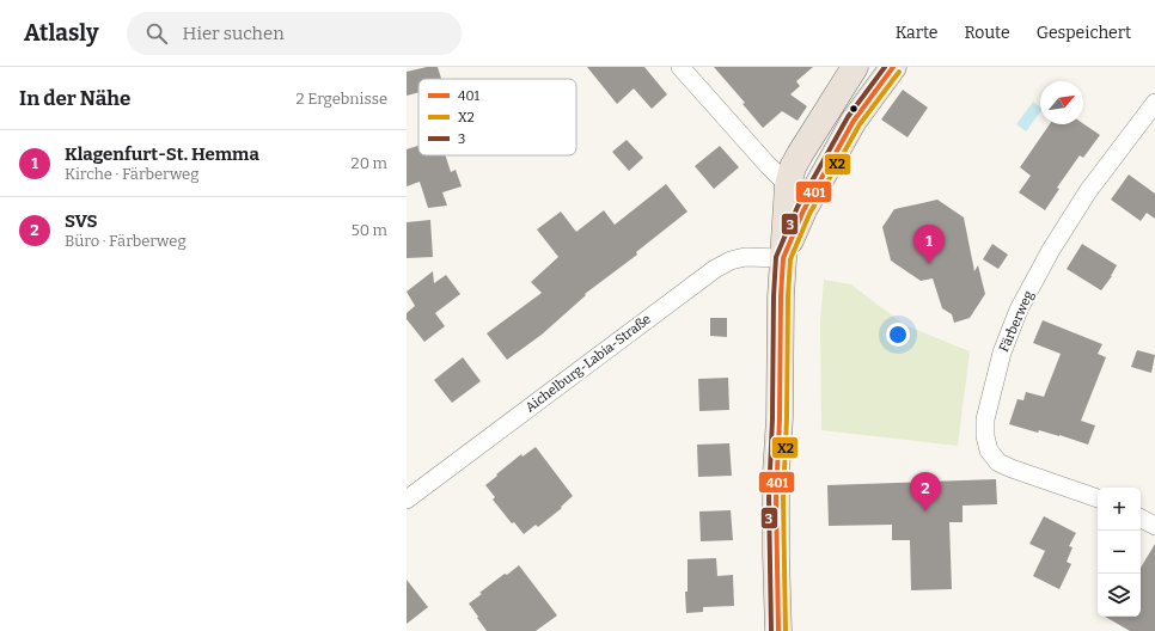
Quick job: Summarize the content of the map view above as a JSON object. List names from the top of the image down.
{
  "streets": {
    "street": ["Färberweg", "Aichelburg-Labia-Straße"]
  },
  "lines": ["transit line 401", "transit line 3", "transit line X2"],
  "legend": ["401", "X2", "3"],
  "north": "top right",
  "page": {
    "header": "Atlasly",
    "search": "Hier suchen",
    "nav": ["Karte", "Route", "Gespeichert"],
    "heading": ["In der Nähe", "2 Ergebnisse"],
    "list": [
      {
        "mark": "1",
        "name": "Klagenfurt-St. Hemma",
        "note": "Kirche · Färberweg",
        "value": "20 m"
      },
      {
        "mark": "2",
        "name": "SVS",
        "note": "Büro · Färberweg",
        "value": "50 m"
      }
    ],
    "pins": ["1", "2"],
    "map_buttons": ["+", "−"]
  }
}
